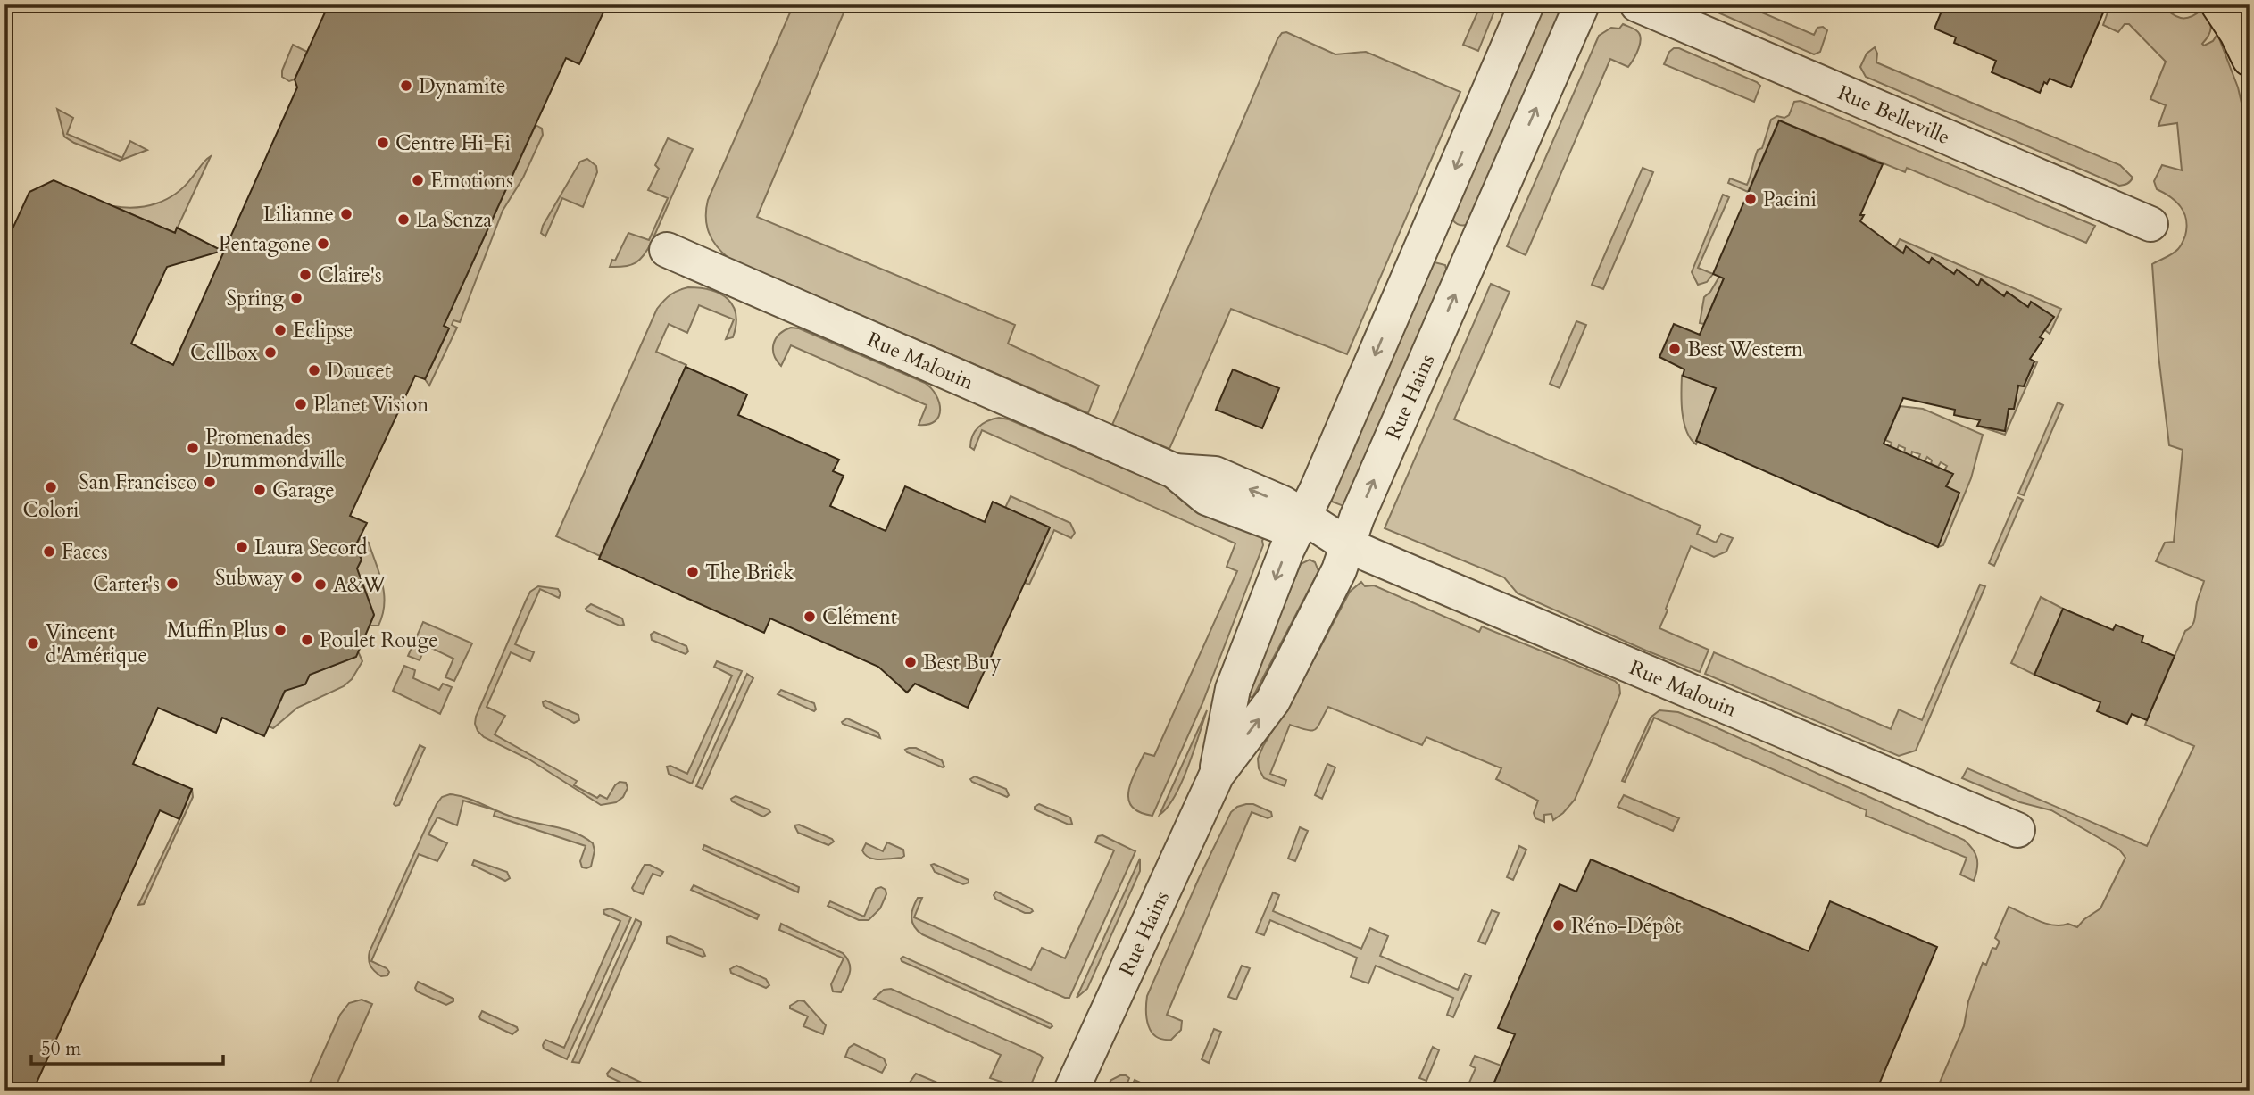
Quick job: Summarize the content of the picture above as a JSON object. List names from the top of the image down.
{
  "streets": {
    "street": ["Rue Belleville", "Rue Malouin", "Rue Hains"]
  },
  "crossings": [
    ["Rue Malouin", "Rue Hains"]
  ],
  "places": [
    "Dynamite",
    "Centre Hi-Fi",
    "Emotions",
    "Pacini",
    "Lilianne",
    "La Senza",
    "Pentagone",
    "Claire's",
    "Spring",
    "Eclipse",
    "Best Western",
    "Cellbox",
    "Doucet",
    "Planet Vision",
    "Promenades Drummondville",
    "San Francisco",
    "Colori",
    "Garage",
    "Laura Secord",
    "Faces",
    "The Brick",
    "Subway",
    "Carter's",
    "A&W",
    "Clément",
    "Muffin Plus",
    "Poulet Rouge",
    "Vincent d'Amérique",
    "Best Buy",
    "Réno-Dépôt"
  ],
  "scale_bar": "50 m"
}
